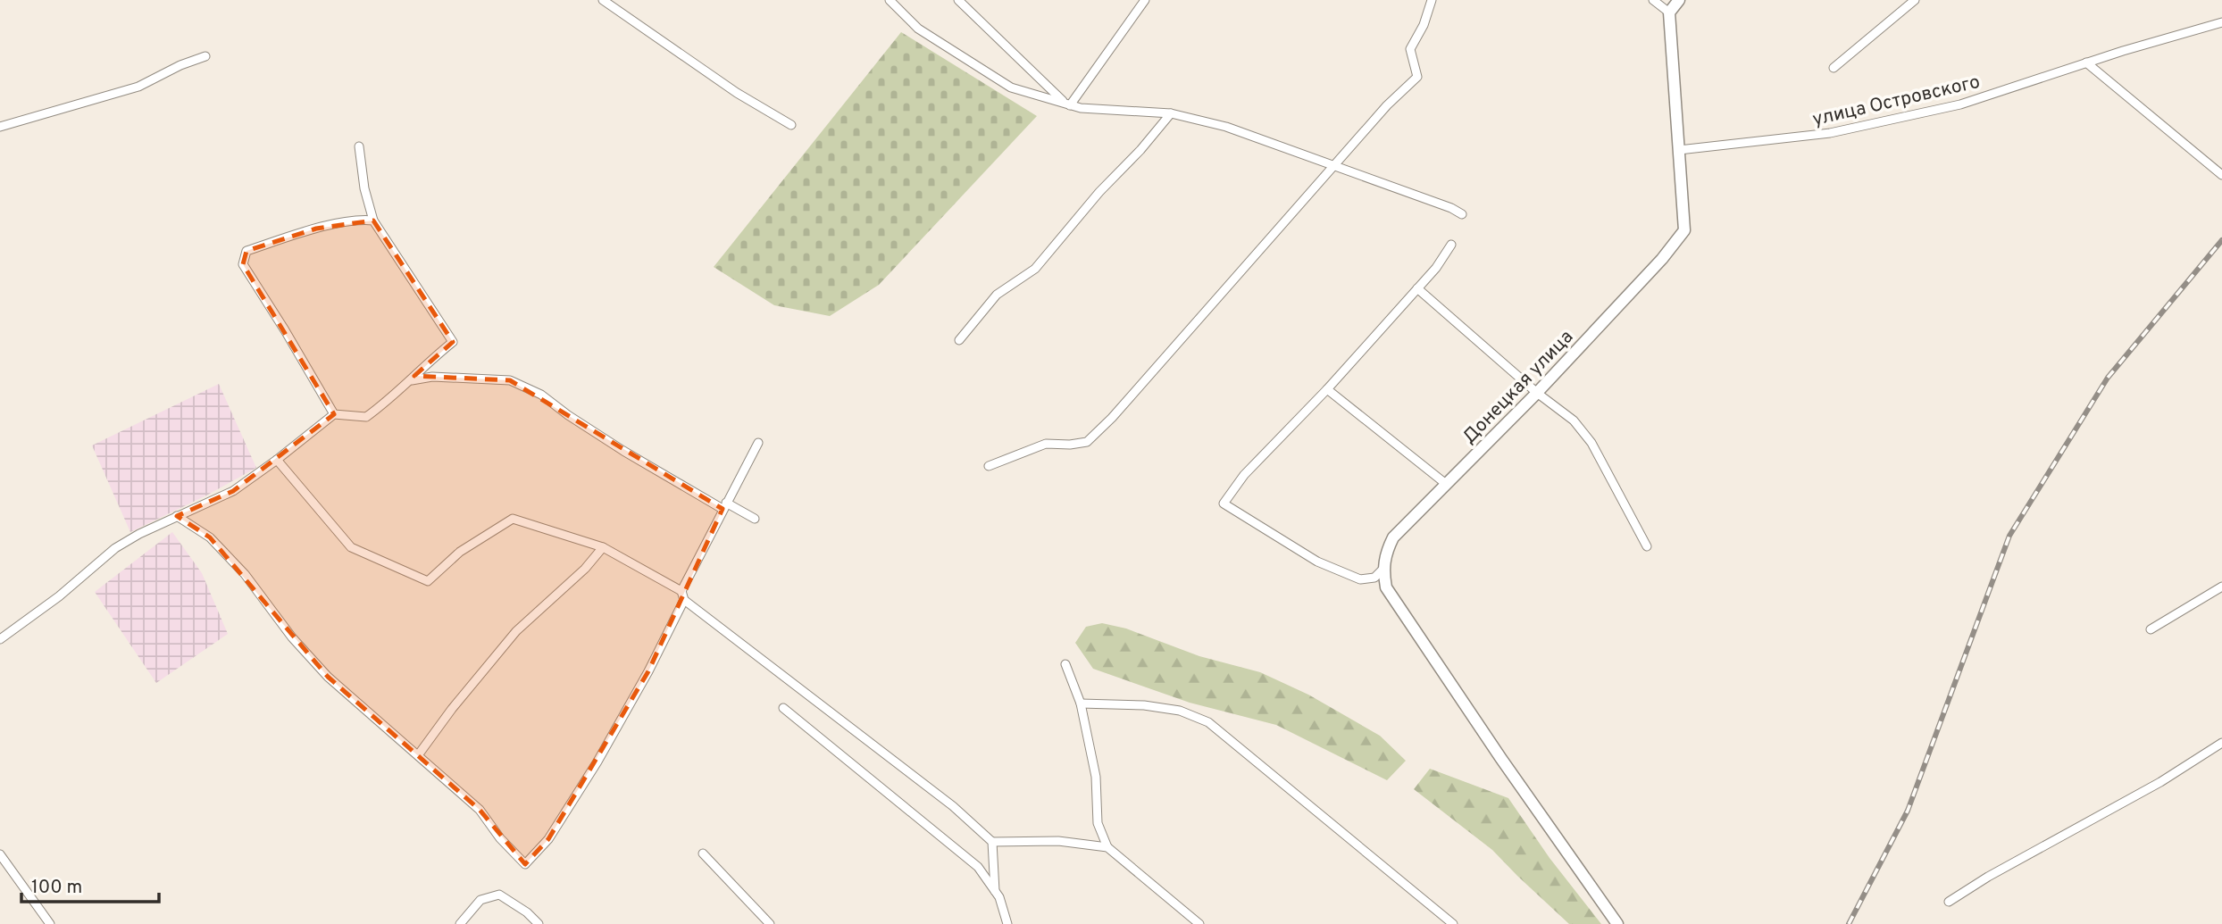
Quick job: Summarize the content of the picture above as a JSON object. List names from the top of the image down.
{
  "streets": {
    "street": ["улица Островского", "Донецкая улица"]
  },
  "crossings": [
    ["улица Островского", "Донецкая улица"]
  ],
  "scale_bar": "100 m"
}
